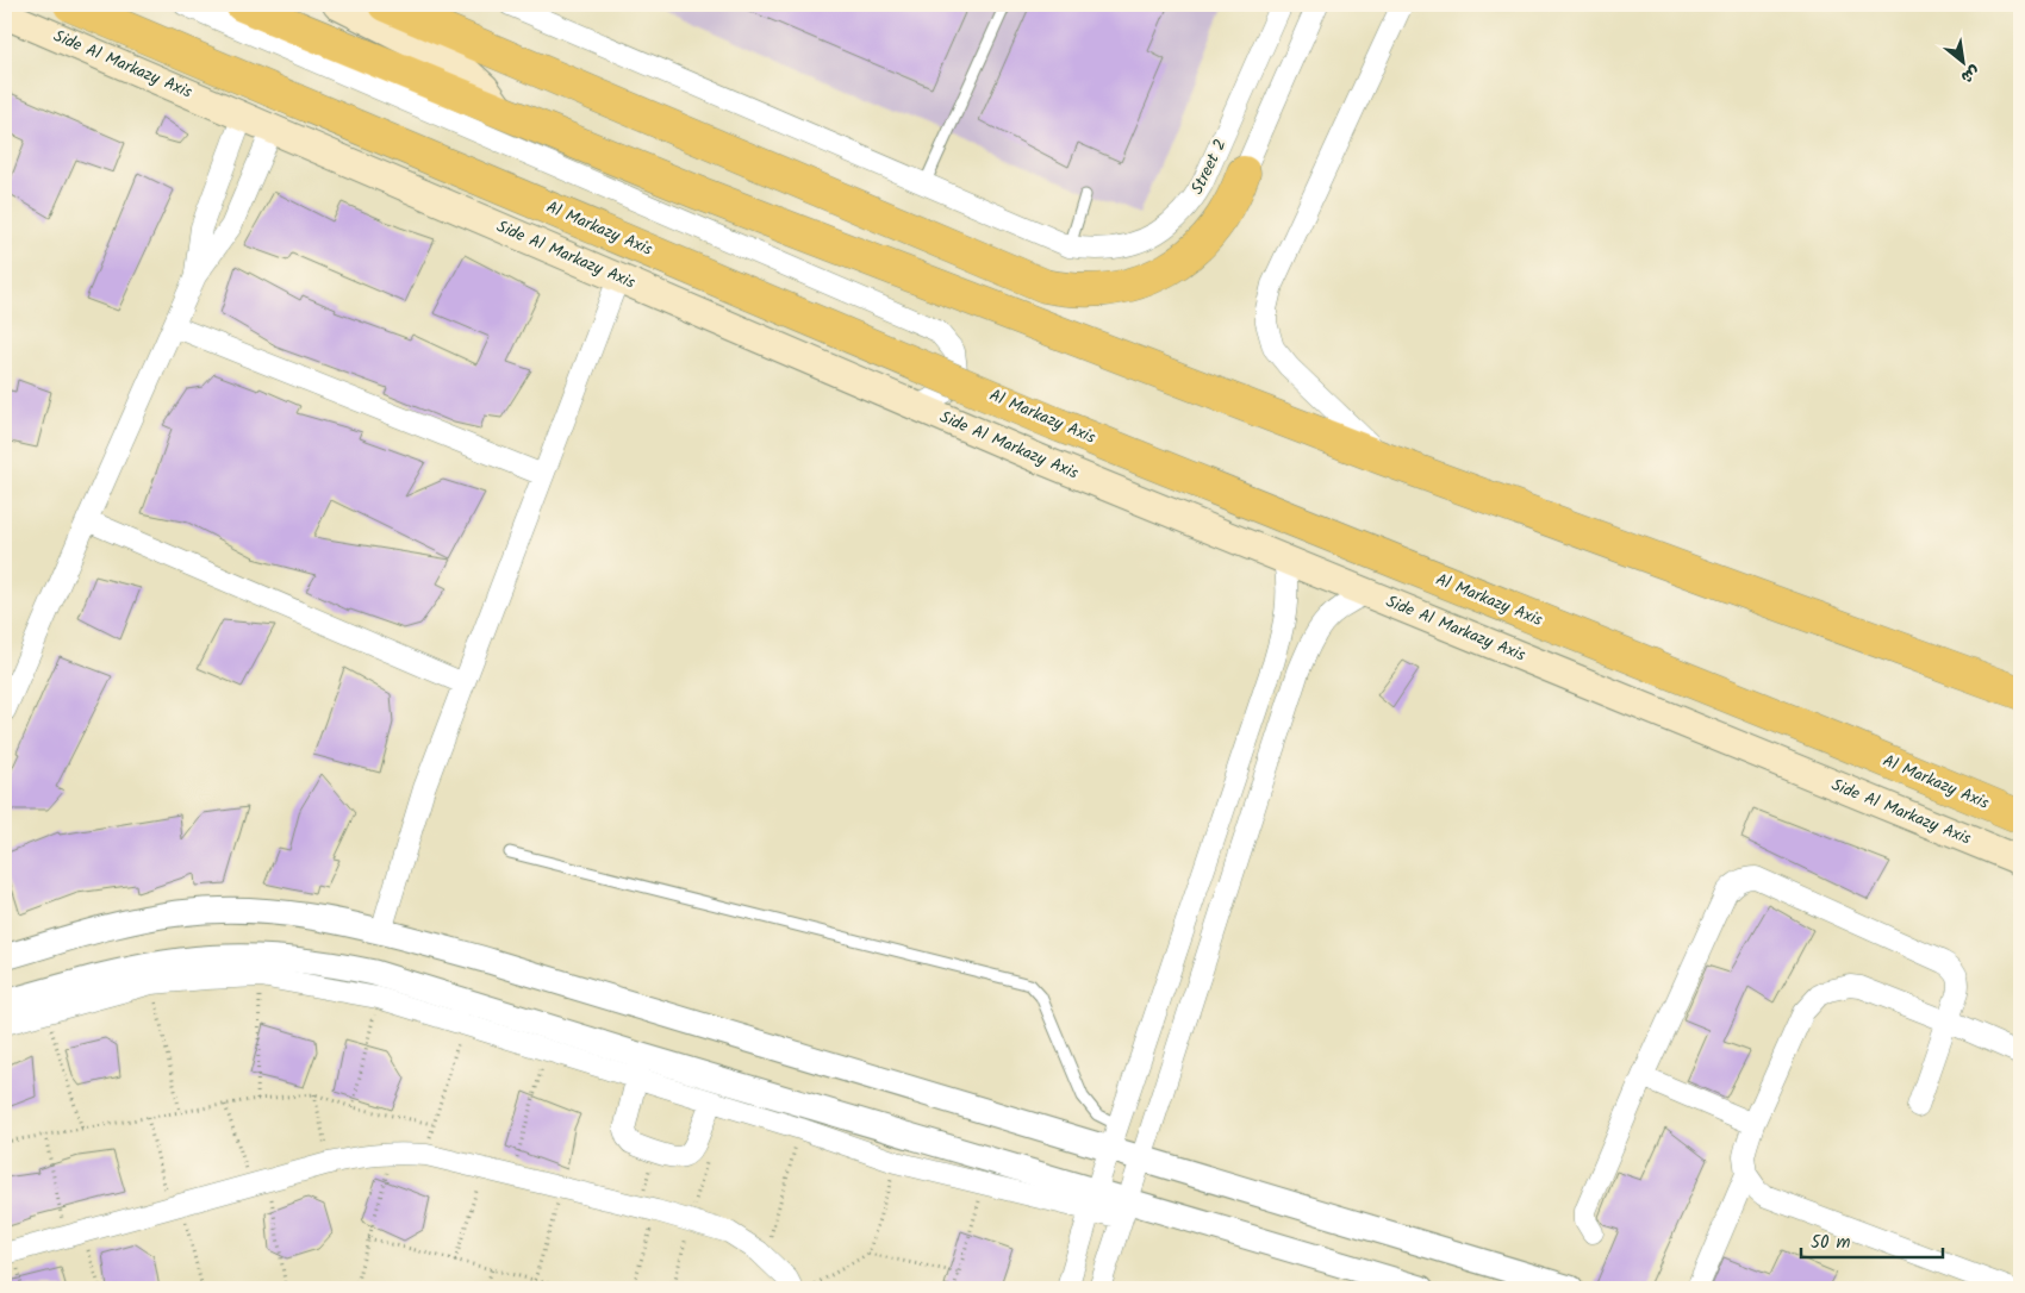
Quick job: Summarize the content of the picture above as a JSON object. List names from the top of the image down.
{
  "streets": {
    "highway": ["Al Markazy Axis"],
    "main road": ["Side Al Markazy Axis"],
    "street": ["Street 2"]
  },
  "scale_bar": "50 m",
  "north": "bottom right"
}
